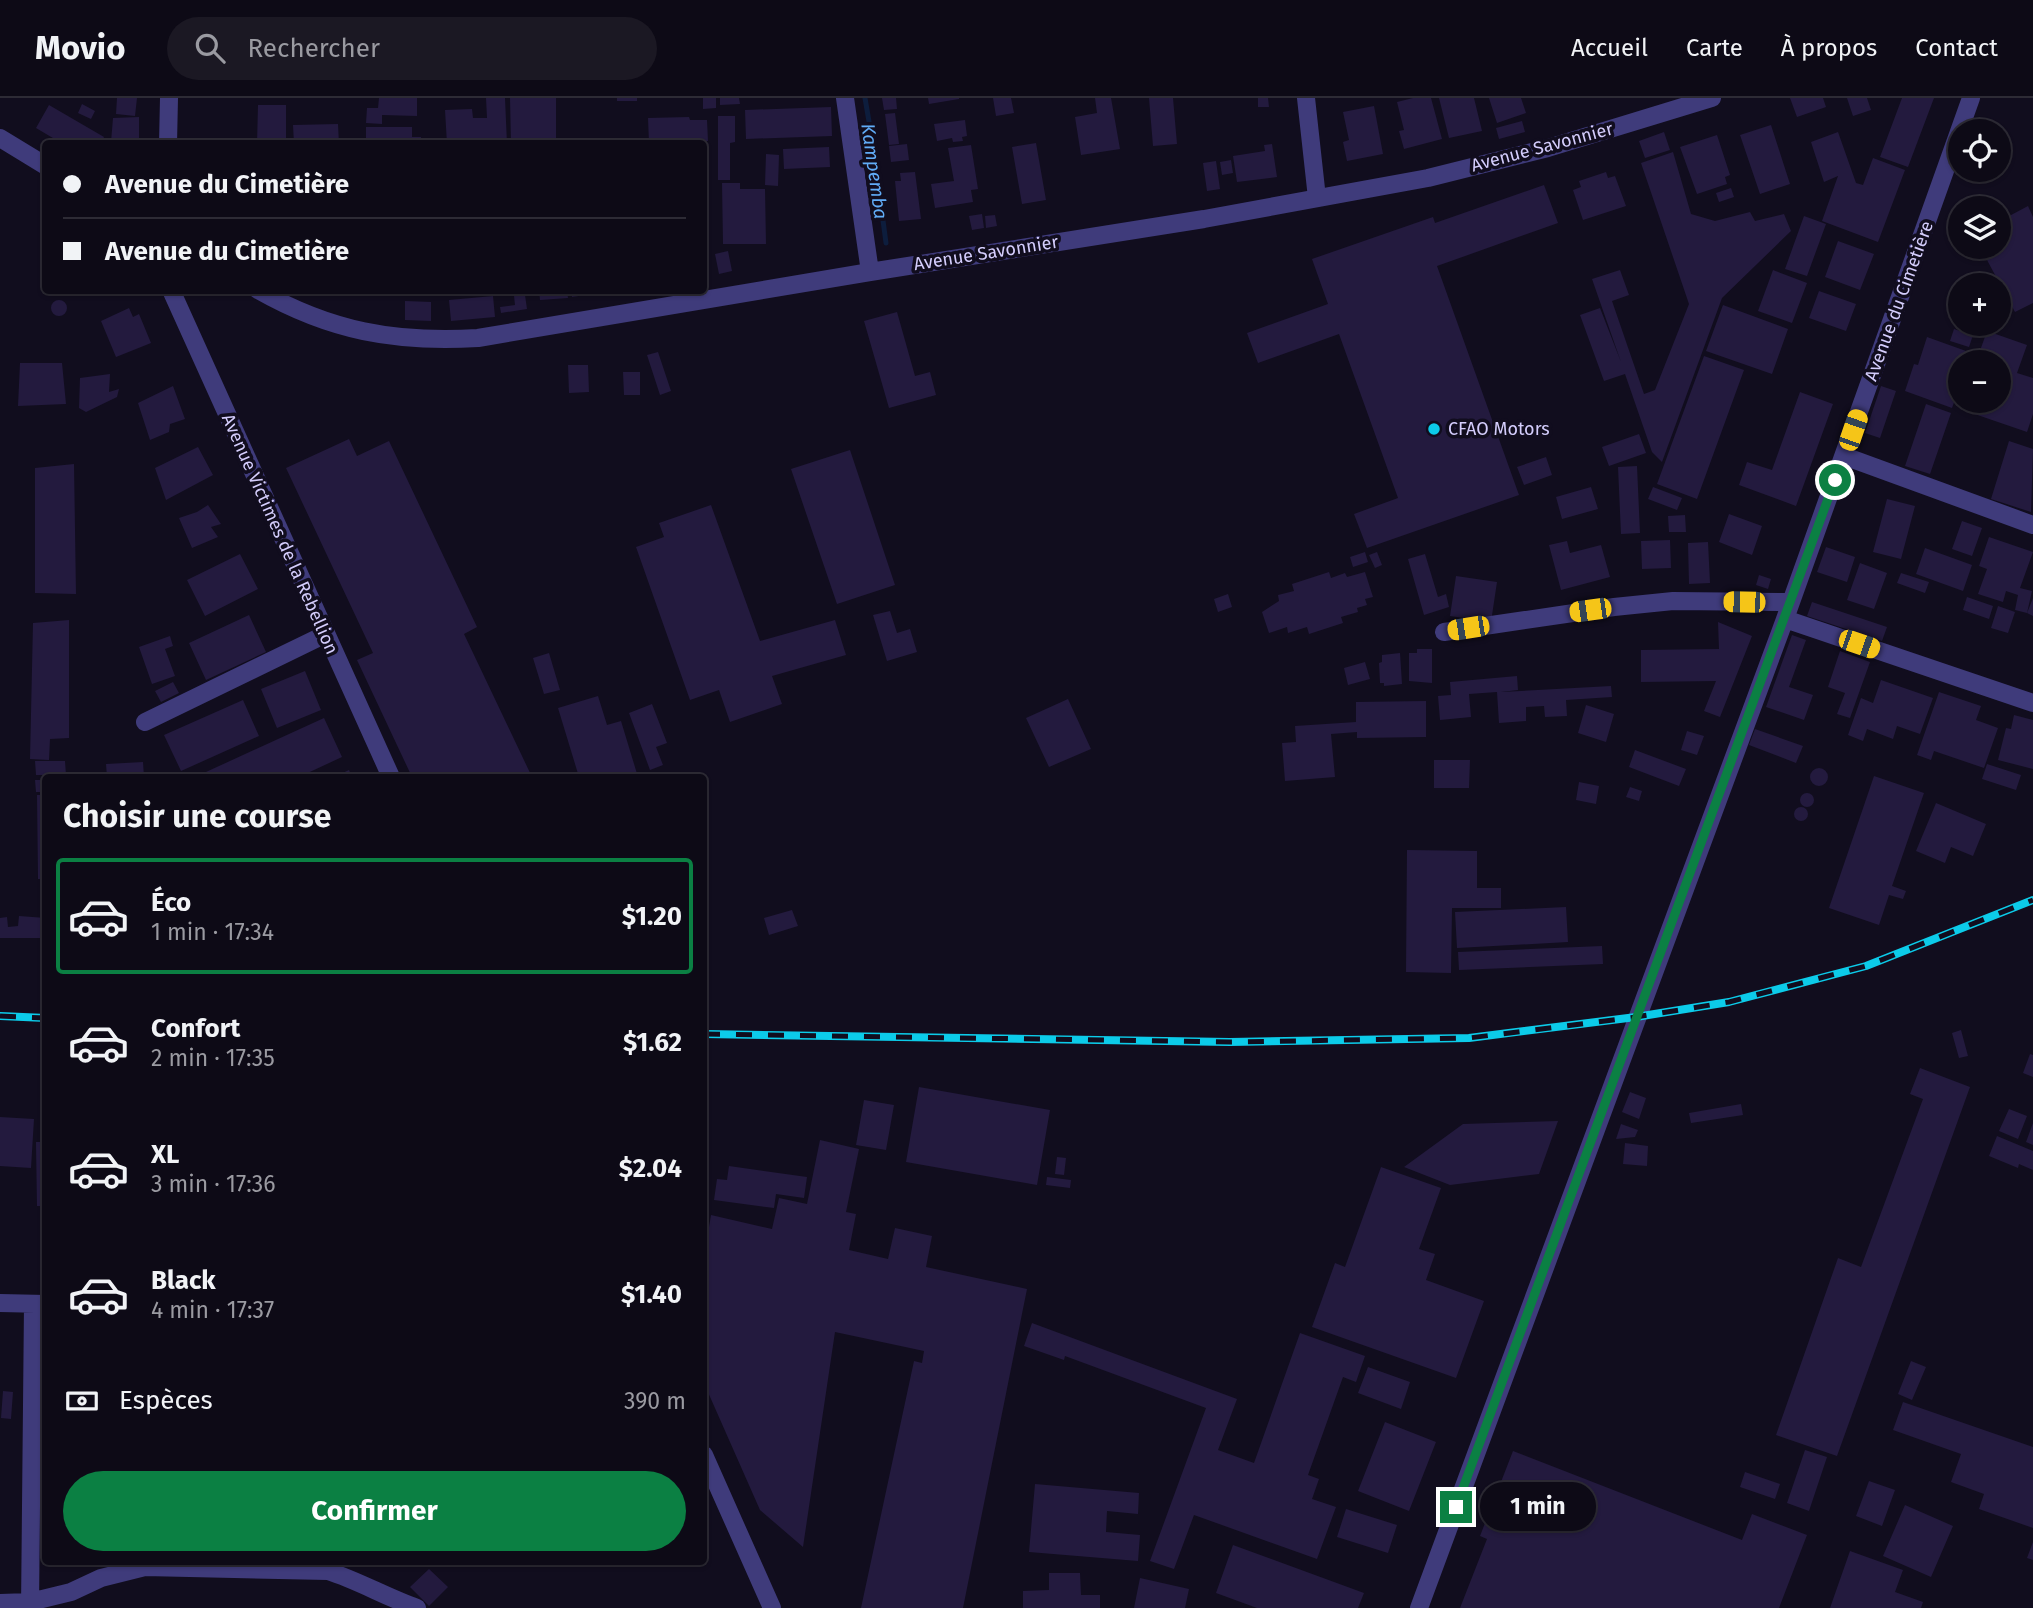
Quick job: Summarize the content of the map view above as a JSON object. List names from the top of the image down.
{
  "streets": {
    "street": ["Avenue Savonnier", "Avenue du Cimetière", "Avenue Victimes de la Rebellion"]
  },
  "water": ["Kampemba"],
  "places": ["CFAO Motors"],
  "page": {
    "header": "Movio",
    "search": "Rechercher",
    "nav": [
      "Accueil",
      "Carte",
      "À propos",
      "Contact"
    ],
    "map_buttons": ["+", "−"],
    "banner": ["Avenue du Cimetière", "Avenue du Cimetière"],
    "heading": "Choisir une course",
    "list": [
      {
        "name": "Éco",
        "note": "1 min · 17:34",
        "value": "$1.20"
      },
      {
        "name": "Confort",
        "note": "2 min · 17:35",
        "value": "$1.62"
      },
      {
        "name": "XL",
        "note": "3 min · 17:36",
        "value": "$2.04"
      },
      {
        "name": "Black",
        "note": "4 min · 17:37",
        "value": "$1.40"
      }
    ],
    "pay": ["Espèces", "390 m"],
    "buttons": "Confirmer",
    "bubble": "1 min"
  }
}
